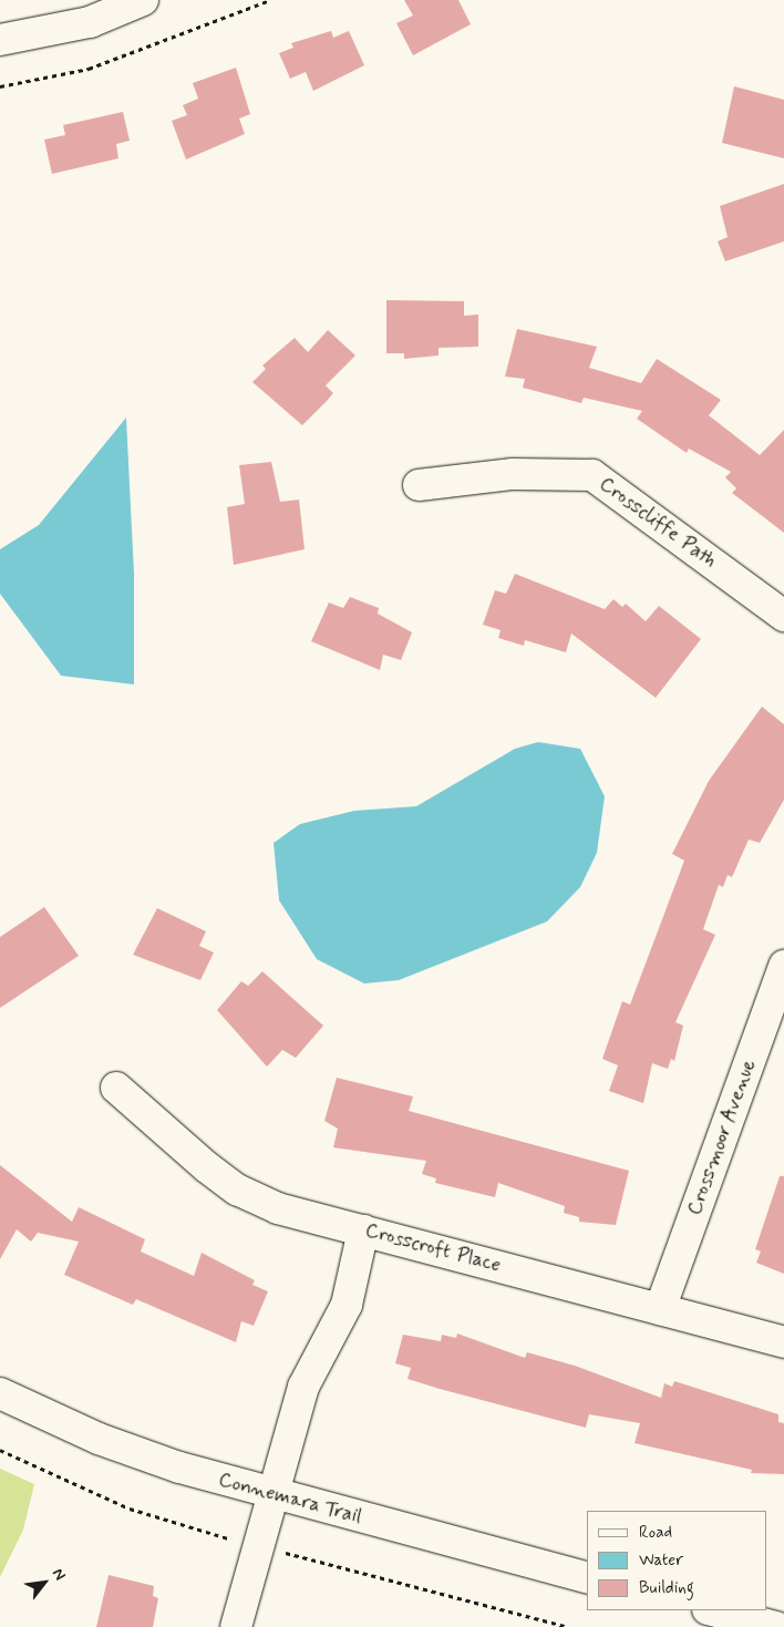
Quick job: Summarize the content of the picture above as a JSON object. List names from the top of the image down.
{
  "streets": {
    "street": [
      "Crosscliffe Path",
      "Crossmoor Avenue",
      "Crosscroft Place",
      "Connemara Trail"
    ]
  },
  "crossings": [
    ["Crossmoor Avenue", "Crosscroft Place"]
  ],
  "legend": ["Road", "Water", "Building"],
  "north": "top right"
}
